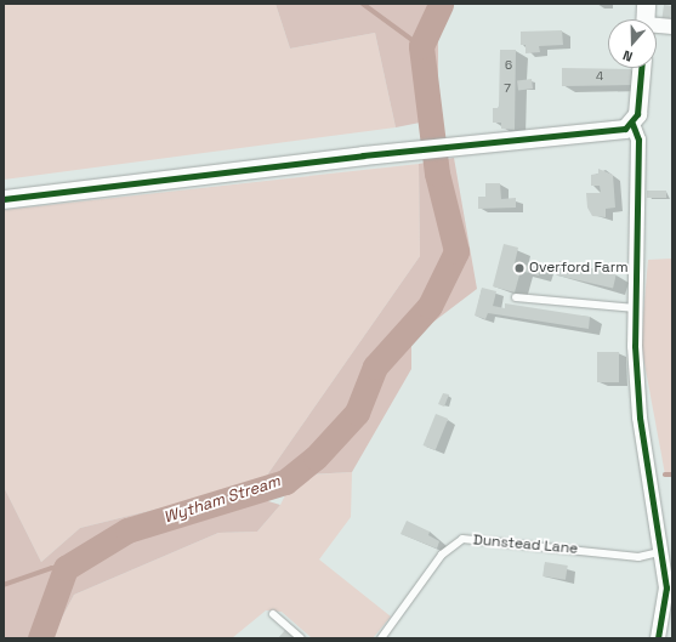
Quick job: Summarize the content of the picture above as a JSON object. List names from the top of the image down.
{
  "streets": {
    "lane": ["Dunstead Lane"]
  },
  "water": ["Wytham Stream"],
  "places": ["Overford Farm"],
  "house_numbers": ["6", "4", "7"],
  "north": "bottom"
}
